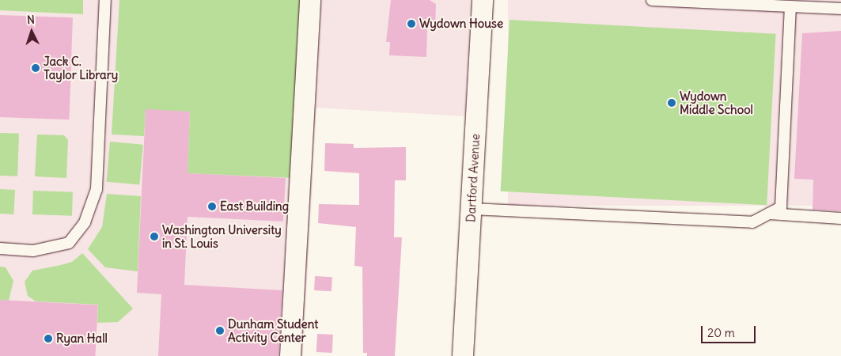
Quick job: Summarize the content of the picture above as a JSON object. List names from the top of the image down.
{
  "streets": {
    "street": ["Dartford Avenue"]
  },
  "places": [
    "Wydown House",
    "Jack C. Taylor Library",
    "Wydown Middle School",
    "East Building",
    "Washington University in St. Louis",
    "Dunham Student Activity Center",
    "Ryan Hall"
  ],
  "scale_bar": "20 m",
  "north": "top"
}
